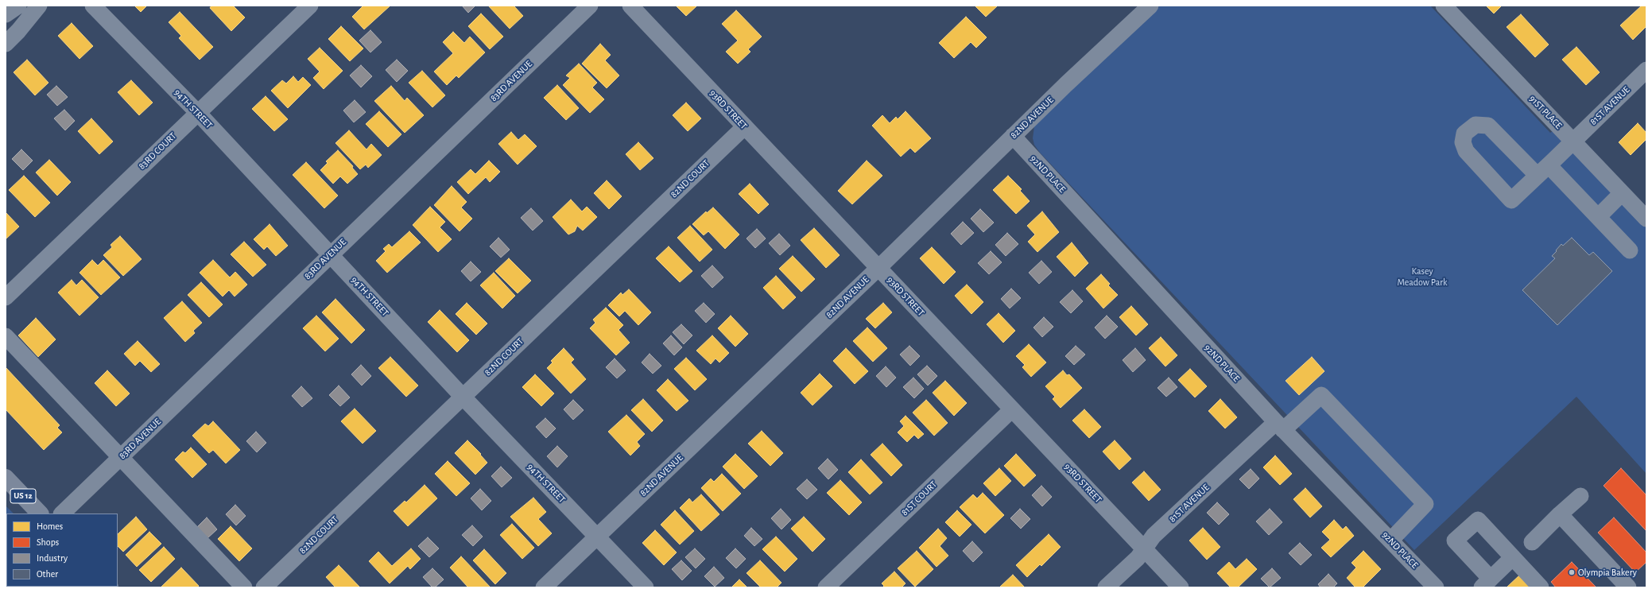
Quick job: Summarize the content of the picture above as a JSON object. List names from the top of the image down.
{
  "streets": {
    "main road": ["US 12"],
    "street": [
      "83RD AVENUE",
      "81ST AVENUE",
      "94TH STREET",
      "93RD STREET",
      "91ST PLACE",
      "82ND AVENUE",
      "83RD COURT",
      "92ND PLACE",
      "82ND COURT",
      "81ST COURT"
    ]
  },
  "crossings": [
    ["83RD AVENUE", "94TH STREET"],
    ["81ST AVENUE", "93RD STREET"],
    ["81ST AVENUE", "91ST PLACE"],
    ["81ST AVENUE", "92ND PLACE"],
    ["94TH STREET", "82ND AVENUE"],
    ["94TH STREET", "83RD COURT"],
    ["94TH STREET", "82ND COURT"],
    ["93RD STREET", "82ND AVENUE"],
    ["93RD STREET", "82ND COURT"],
    ["93RD STREET", "81ST COURT"],
    ["82ND AVENUE", "92ND PLACE"]
  ],
  "parks": ["Kasey Meadow Park"],
  "places": ["Olympia Bakery"],
  "legend": [
    "Homes",
    "Shops",
    "Industry",
    "Other"
  ]
}
